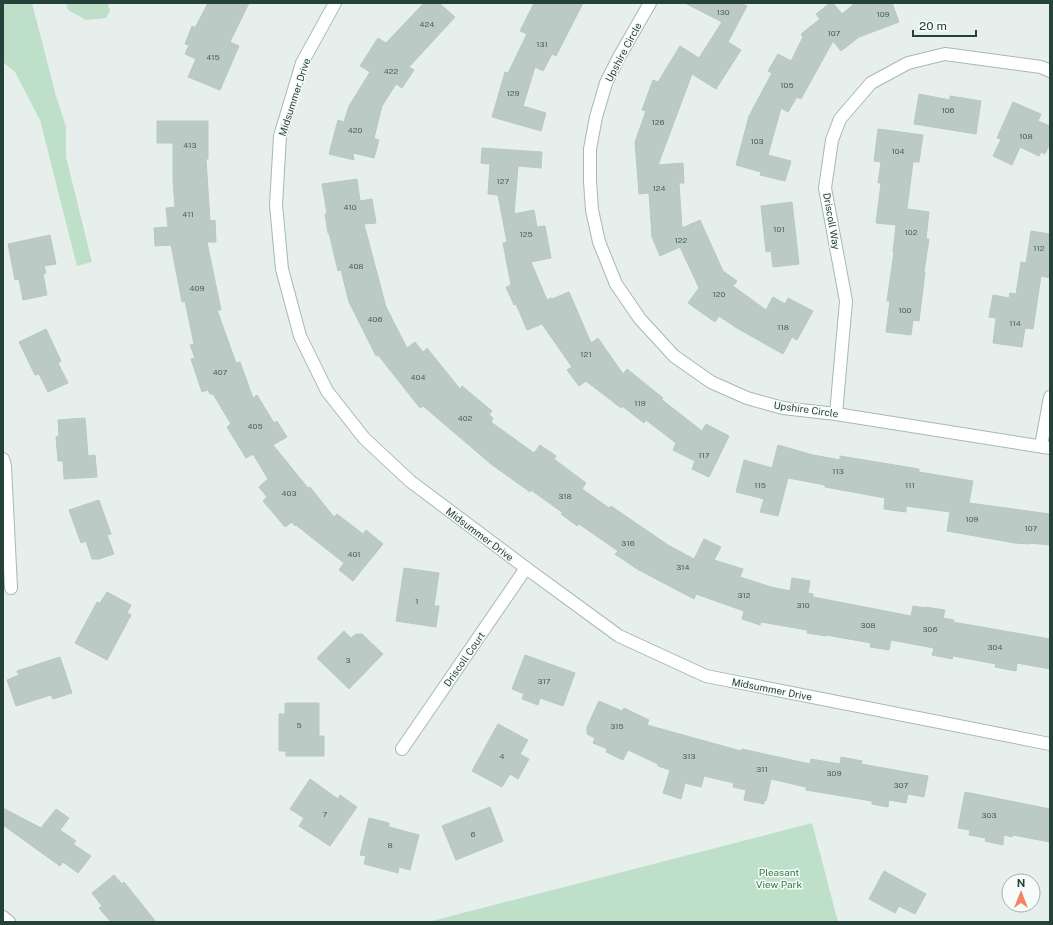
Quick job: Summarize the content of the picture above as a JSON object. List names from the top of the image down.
{
  "streets": {
    "street": [
      "Upshire Circle",
      "Midsummer Drive",
      "Driscoll Way",
      "Driscoll Court"
    ]
  },
  "crossings": [
    ["Upshire Circle", "Driscoll Way"],
    ["Midsummer Drive", "Driscoll Court"]
  ],
  "parks": ["Pleasant View Park"],
  "house_numbers": [
    "130",
    "109",
    "424",
    "107",
    "131",
    "415",
    "422",
    "105",
    "129",
    "106",
    "126",
    "420",
    "108",
    "103",
    "413",
    "104",
    "127",
    "124",
    "410",
    "411",
    "101",
    "102",
    "125",
    "122",
    "112",
    "408",
    "409",
    "120",
    "100",
    "406",
    "114",
    "118",
    "121",
    "407",
    "404",
    "119",
    "402",
    "405",
    "117",
    "113",
    "115",
    "111",
    "403",
    "318",
    "109",
    "107",
    "316",
    "401",
    "314",
    "312",
    "1",
    "310",
    "308",
    "306",
    "304",
    "3",
    "317",
    "5",
    "315",
    "4",
    "313",
    "311",
    "309",
    "307",
    "7",
    "303",
    "6",
    "8"
  ],
  "scale_bar": "20 m",
  "north": "top"
}
